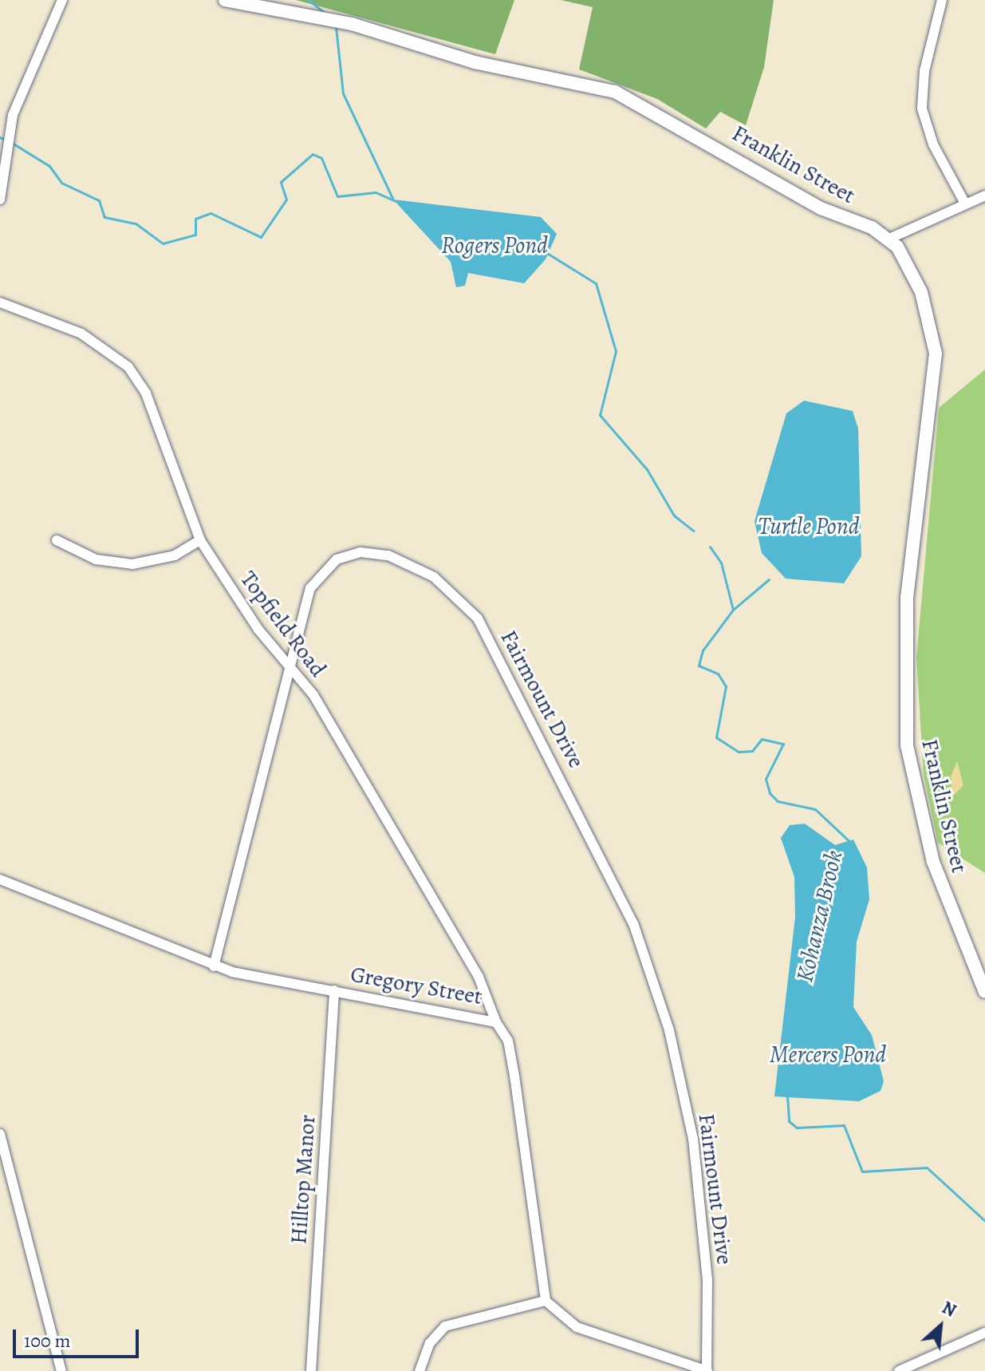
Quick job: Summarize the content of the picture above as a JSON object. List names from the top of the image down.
{
  "streets": {
    "main road": ["Franklin Street"],
    "street": [
      "Topfield Road",
      "Fairmount Drive",
      "Gregory Street",
      "Hilltop Manor"
    ]
  },
  "crossings": [
    ["Topfield Road", "Fairmount Drive"],
    ["Topfield Road", "Gregory Street"],
    ["Fairmount Drive", "Gregory Street"],
    ["Gregory Street", "Hilltop Manor"]
  ],
  "water": [
    "Rogers Pond",
    "Turtle Pond",
    "Kohanza Brook",
    "Mercers Pond"
  ],
  "scale_bar": "100 m",
  "north": "top right"
}
